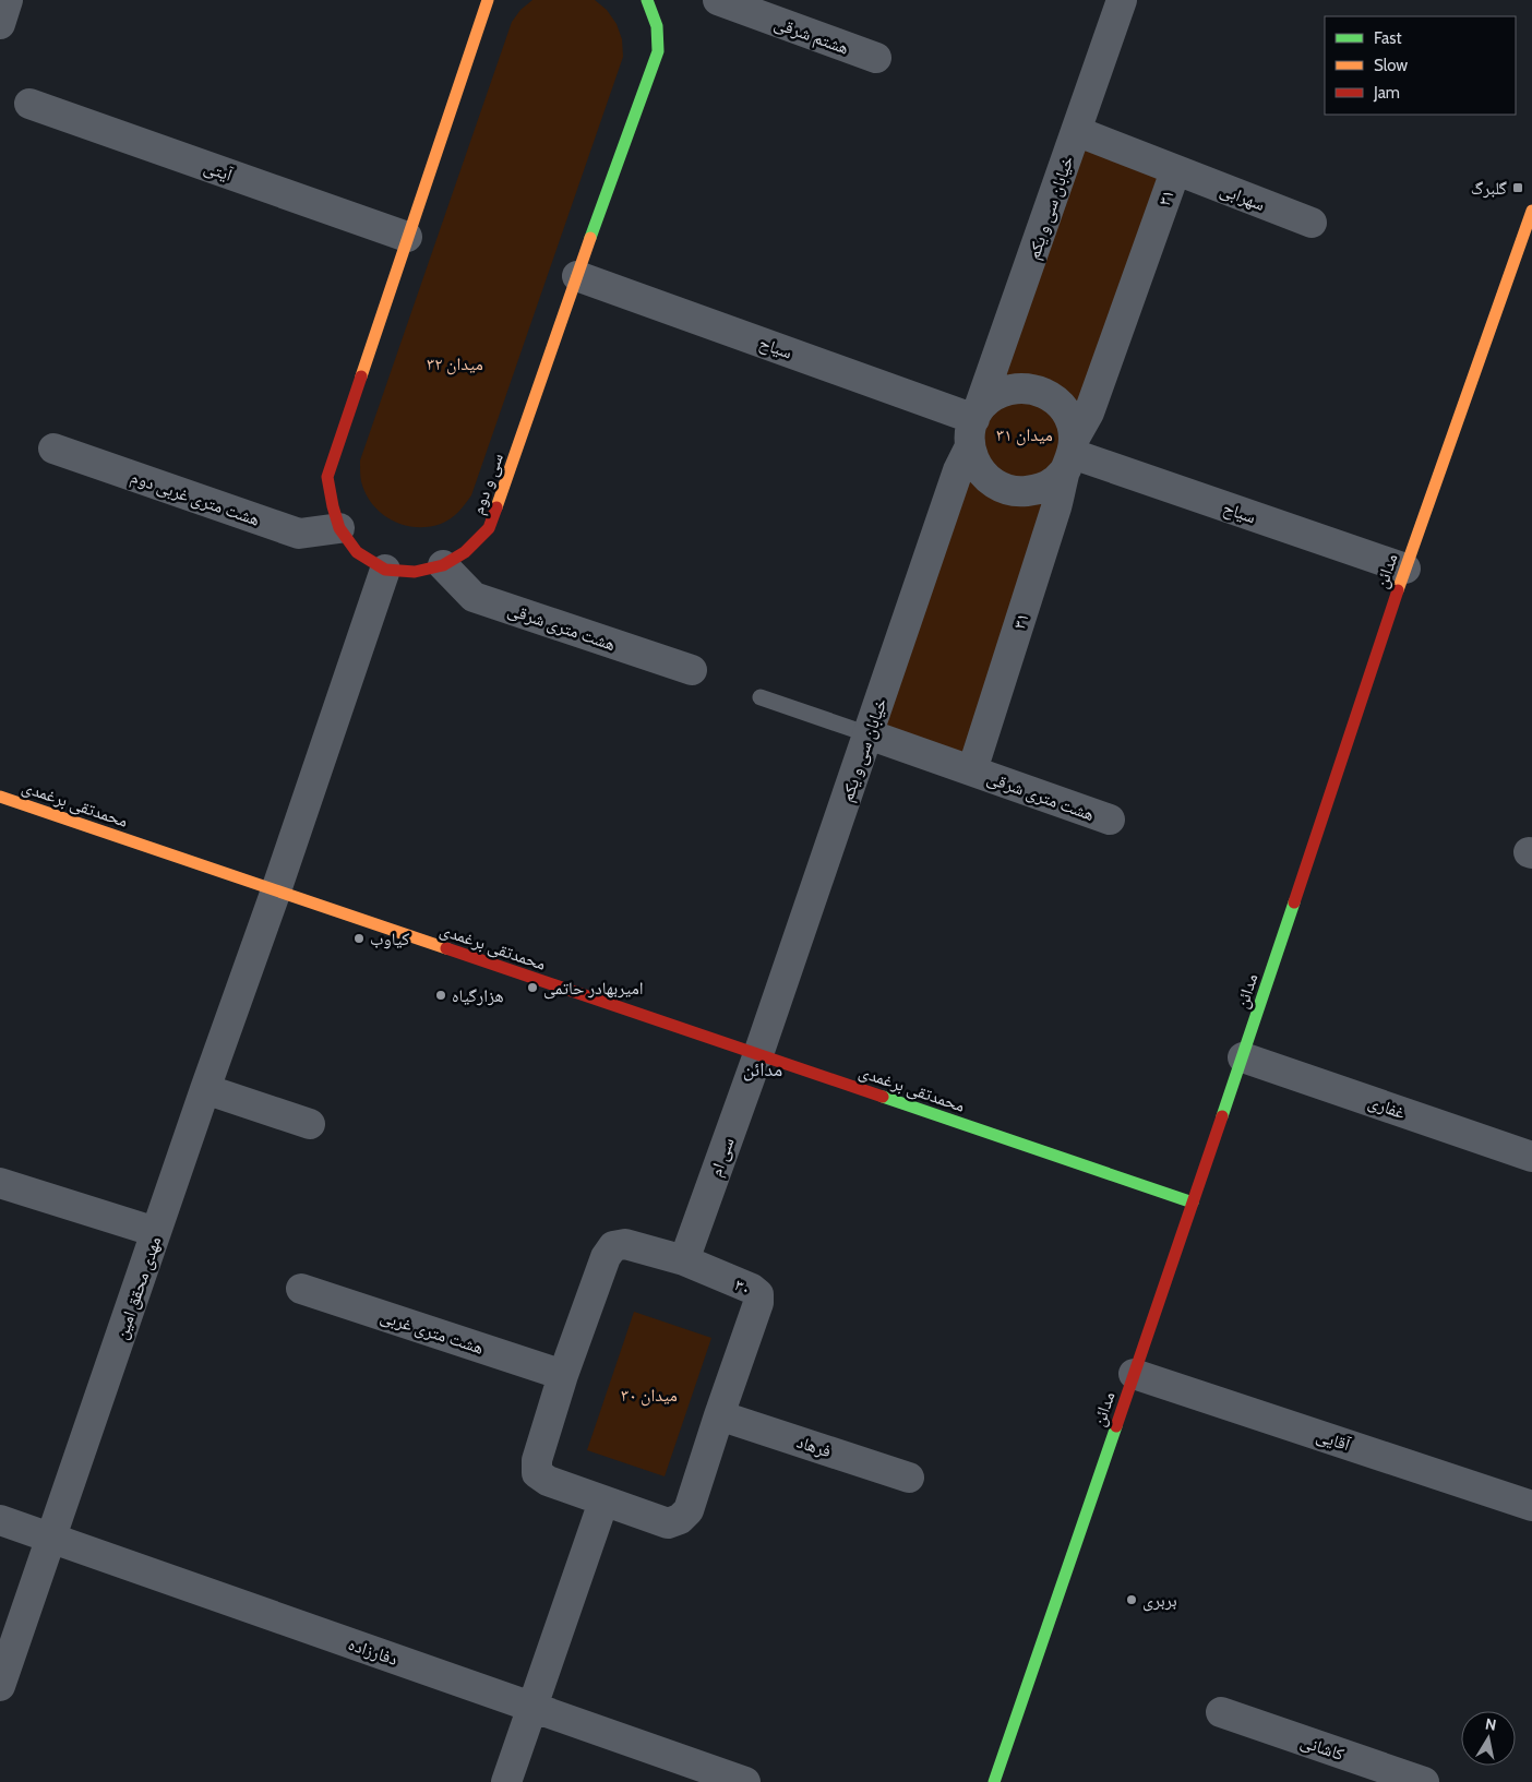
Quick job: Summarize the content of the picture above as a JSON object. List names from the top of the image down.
{
  "streets": {
    "street": [
      "هشتم شرقی",
      "آیتی",
      "سهرابی",
      "۳۱",
      "خیابان سی و یکم",
      "سیاح",
      "سی و دوم",
      "هشت متری غربی دوم",
      "مدائن",
      "هشت متری شرقی",
      "محمدتقی برغمدی",
      "غفاری",
      "سی ام",
      "۳۰",
      "مهدی محقق امین",
      "هشت متری غربی",
      "آقایی",
      "فرهاد",
      "دفارزاده",
      "کاشانی"
    ]
  },
  "crossings": [
    ["آیتی", "سی و دوم"],
    ["سهرابی", "۳۱"],
    ["۳۱", "خیابان سی و یکم"],
    ["۳۱", "سیاح"],
    ["۳۱", "هشت متری شرقی"],
    ["خیابان سی و یکم", "سیاح"],
    ["خیابان سی و یکم", "هشت متری شرقی"],
    ["خیابان سی و یکم", "محمدتقی برغمدی"],
    ["خیابان سی و یکم", "سی ام"],
    ["سیاح", "سی و دوم"],
    ["سیاح", "مدائن"],
    ["سی و دوم", "هشت متری غربی دوم"],
    ["سی و دوم", "هشت متری شرقی"],
    ["سی و دوم", "مهدی محقق امین"],
    ["مدائن", "محمدتقی برغمدی"],
    ["مدائن", "غفاری"],
    ["مدائن", "آقایی"],
    ["محمدتقی برغمدی", "سی ام"],
    ["محمدتقی برغمدی", "مهدی محقق امین"],
    ["سی ام", "۳۰"],
    ["۳۰", "هشت متری غربی"],
    ["۳۰", "فرهاد"],
    ["مهدی محقق امین", "دفارزاده"]
  ],
  "districts": ["مدائن"],
  "parks": ["میدان ۳۲", "میدان ۳۱", "میدان ۳۰"],
  "places": {
    "transit": ["گلبرگ"],
    "other": [
      "کیاوب",
      "امیربهادر حاتمی",
      "هزارگیاه",
      "بربری"
    ]
  },
  "legend": ["Fast", "Slow", "Jam"],
  "north": "top"
}
